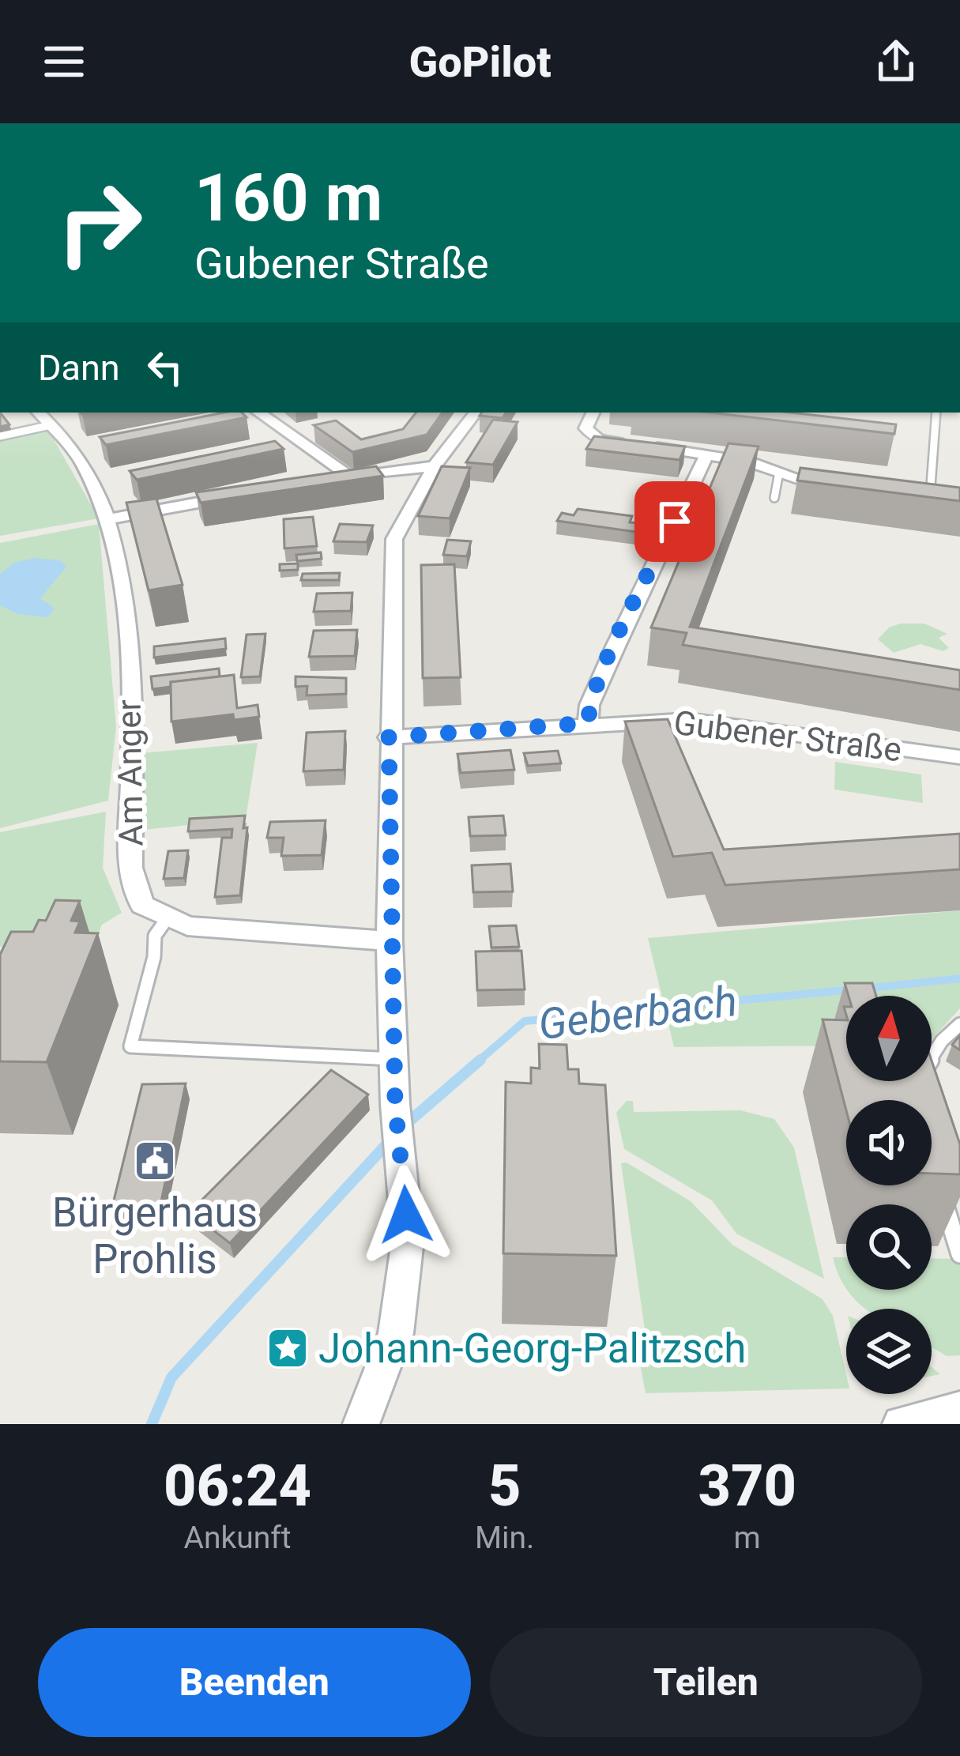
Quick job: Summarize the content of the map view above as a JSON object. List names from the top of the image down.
{
  "streets": {
    "street": ["Gubener Straße", "Am Anger"]
  },
  "water": ["Geberbach"],
  "places": {
    "public building": ["Bürgerhaus Prohlis"],
    "place": ["Johann-Georg-Palitzsch"]
  },
  "north": "top",
  "page": {
    "header": "GoPilot",
    "turn": ["160 m", "Gubener Straße"],
    "then": "Dann",
    "eta": [
      "06:24",
      "Ankunft",
      "5",
      "Min.",
      "370",
      "m"
    ],
    "buttons": ["Beenden", "Teilen"]
  }
}
